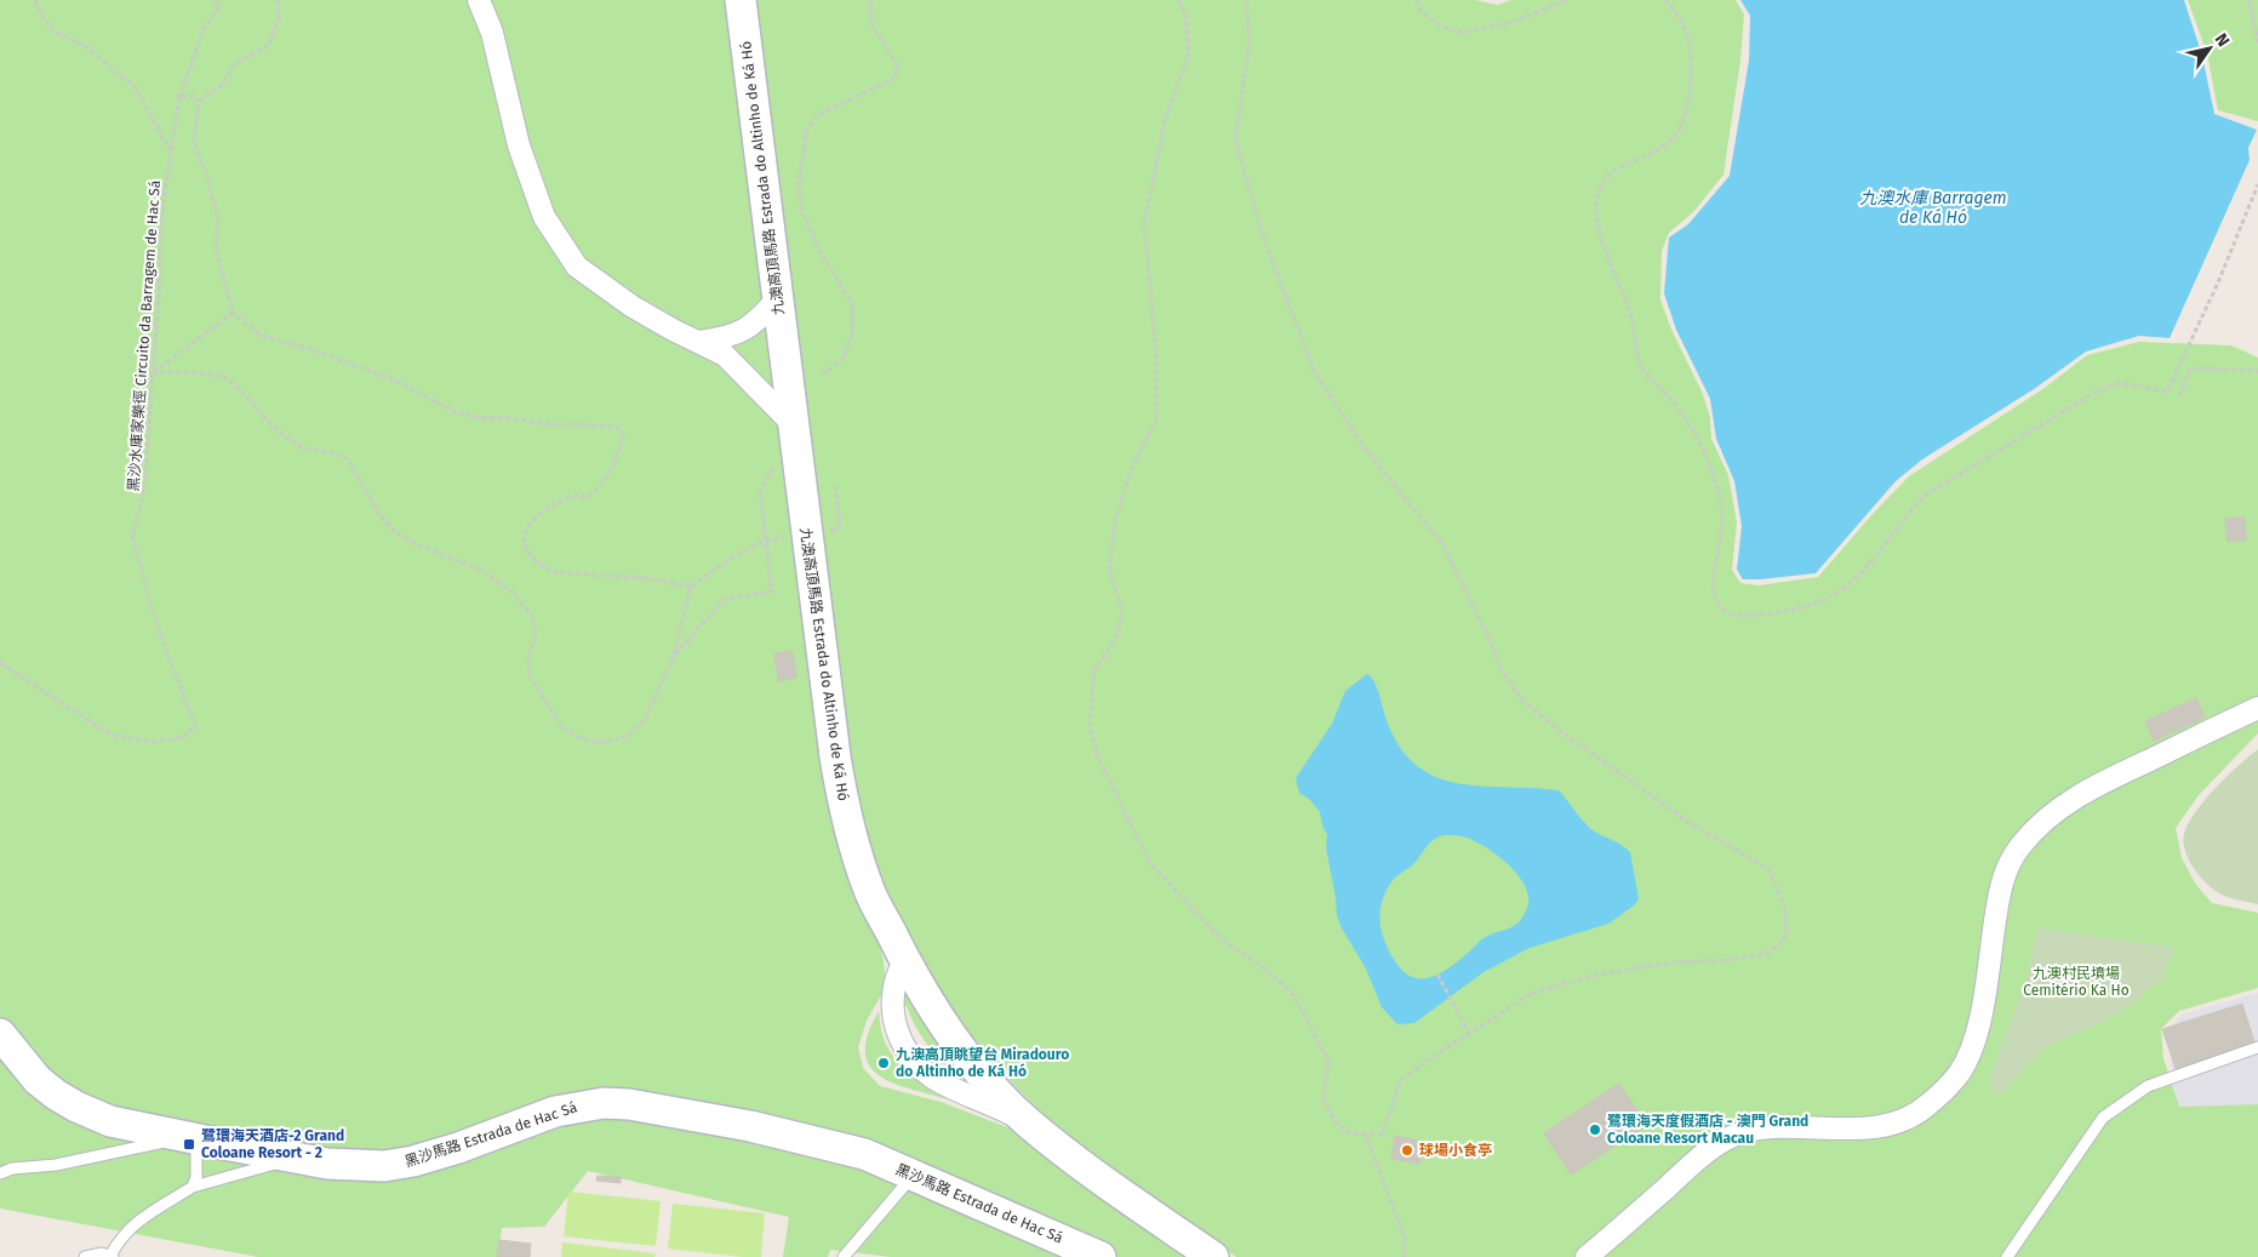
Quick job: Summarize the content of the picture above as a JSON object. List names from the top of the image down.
{
  "streets": {
    "main road": ["九澳高頂馬路 Estrada do Altinho de Ká Hó", "黑沙馬路 Estrada de Hac Sá"],
    "path": ["黑沙水庫家樂徑 Circuito da Barragem de Hac Sá"]
  },
  "water": ["九澳水庫 Barragem de Ká Hó"],
  "parks": ["九澳村民墳場 Cemitério Ka Ho"],
  "places": {
    "other": ["九澳高頂眺望台 Miradouro do Altinho de Ká Hó", "鷺環海天度假酒店 - 澳門 Grand Coloane Resort Macau", "球場小食亭"],
    "transit": ["鷺環海天酒店-2 Grand Coloane Resort - 2"]
  },
  "north": "top right"
}
